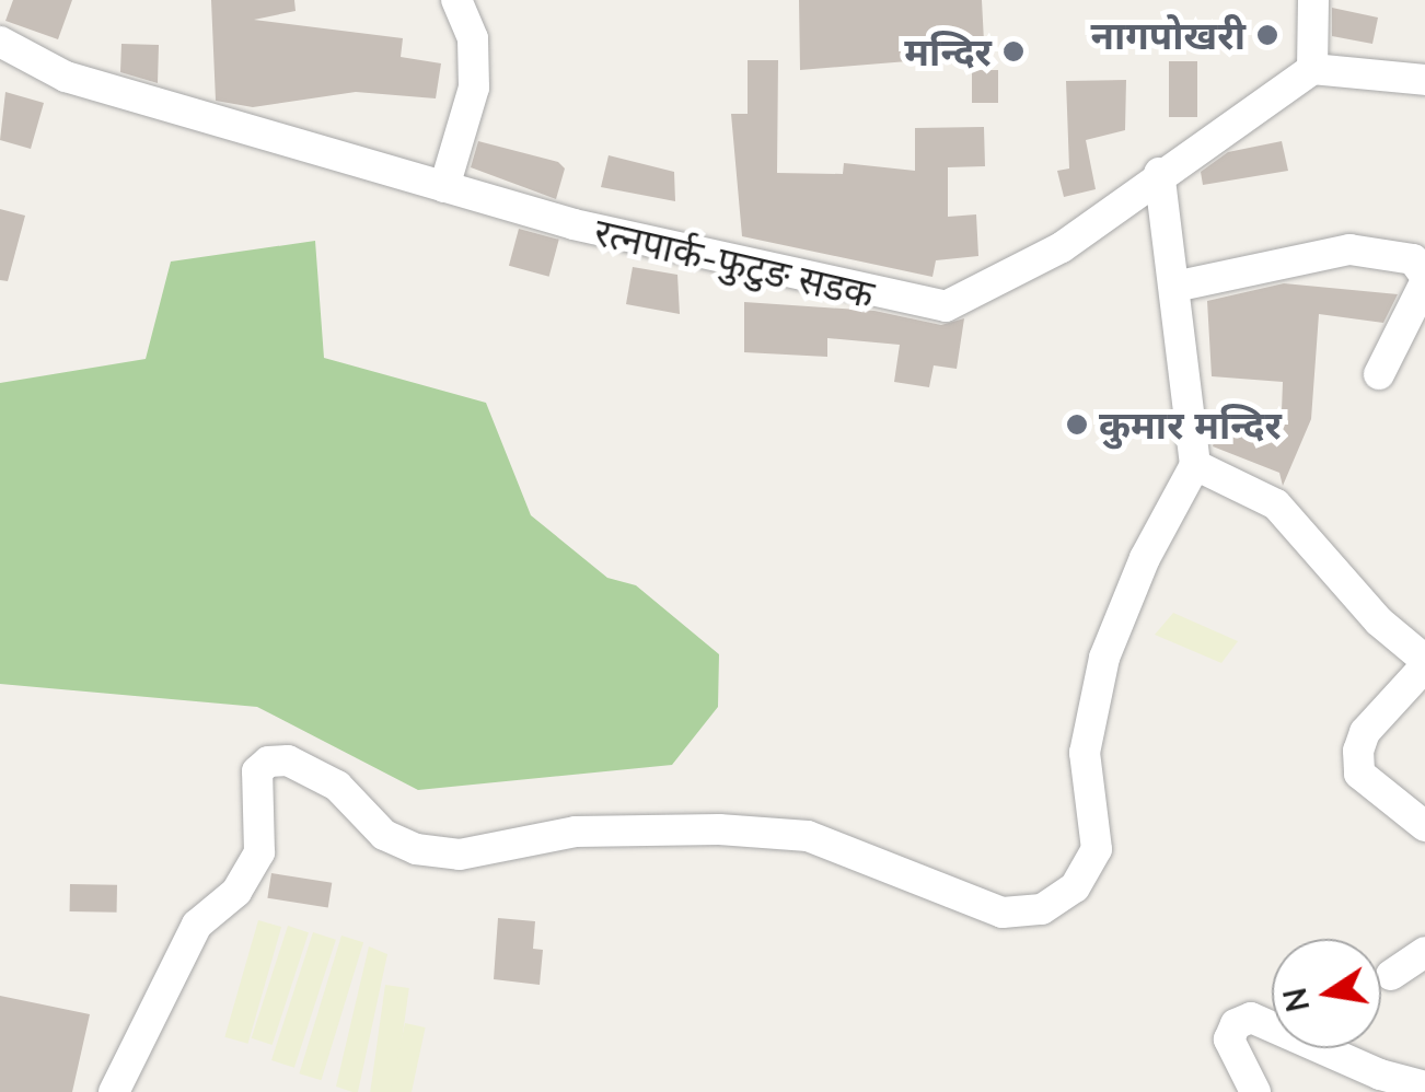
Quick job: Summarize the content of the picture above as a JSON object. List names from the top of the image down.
{
  "streets": {
    "street": ["रत्नपार्क-फुटुङ सडक"]
  },
  "places": ["नागपोखरी", "मन्दिर", "कुमार मन्दिर"],
  "north": "left"
}
